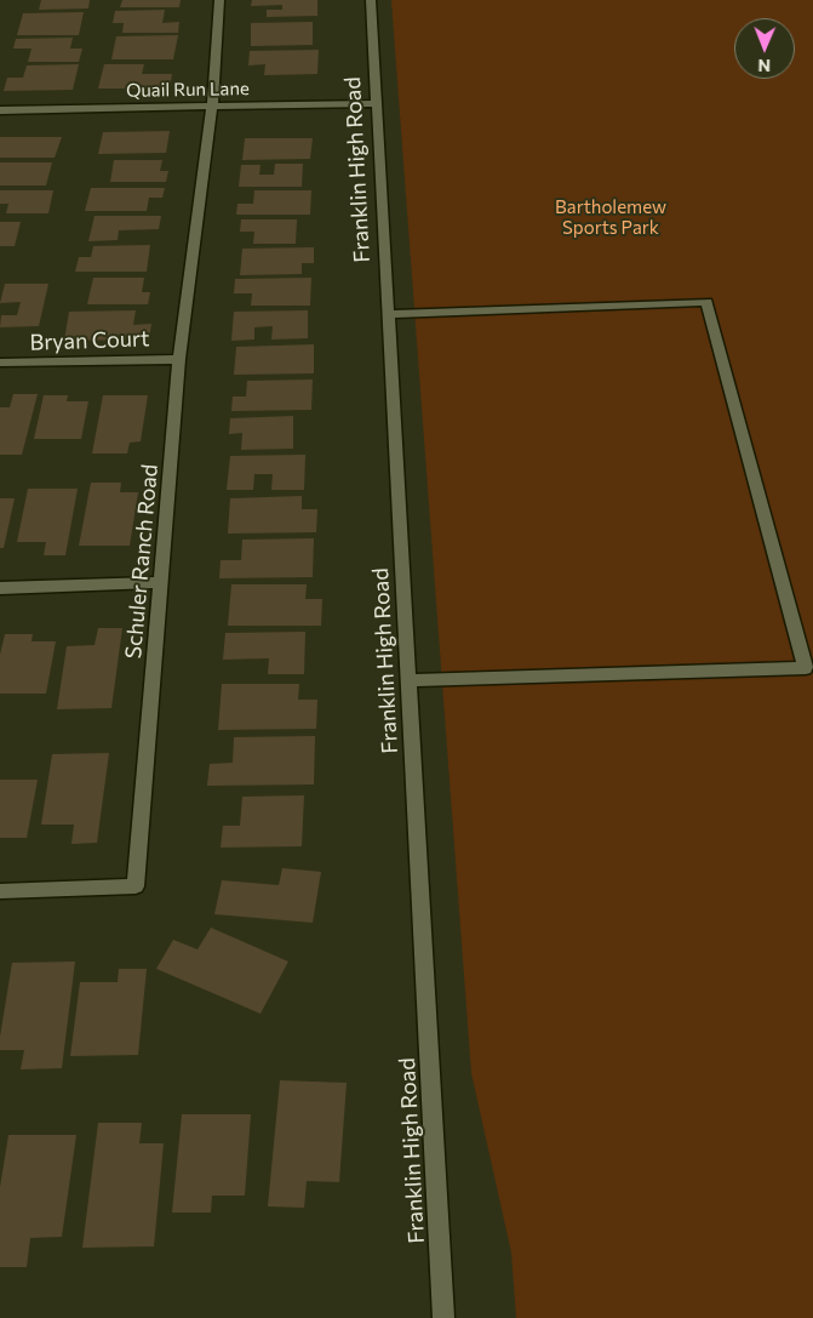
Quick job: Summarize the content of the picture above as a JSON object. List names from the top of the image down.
{
  "streets": {
    "street": [
      "Quail Run Lane",
      "Franklin High Road",
      "Bryan Court",
      "Schuler Ranch Road"
    ]
  },
  "crossings": [
    ["Quail Run Lane", "Franklin High Road"],
    ["Quail Run Lane", "Schuler Ranch Road"],
    ["Bryan Court", "Schuler Ranch Road"]
  ],
  "parks": ["Bartholemew Sports Park"],
  "north": "bottom"
}
